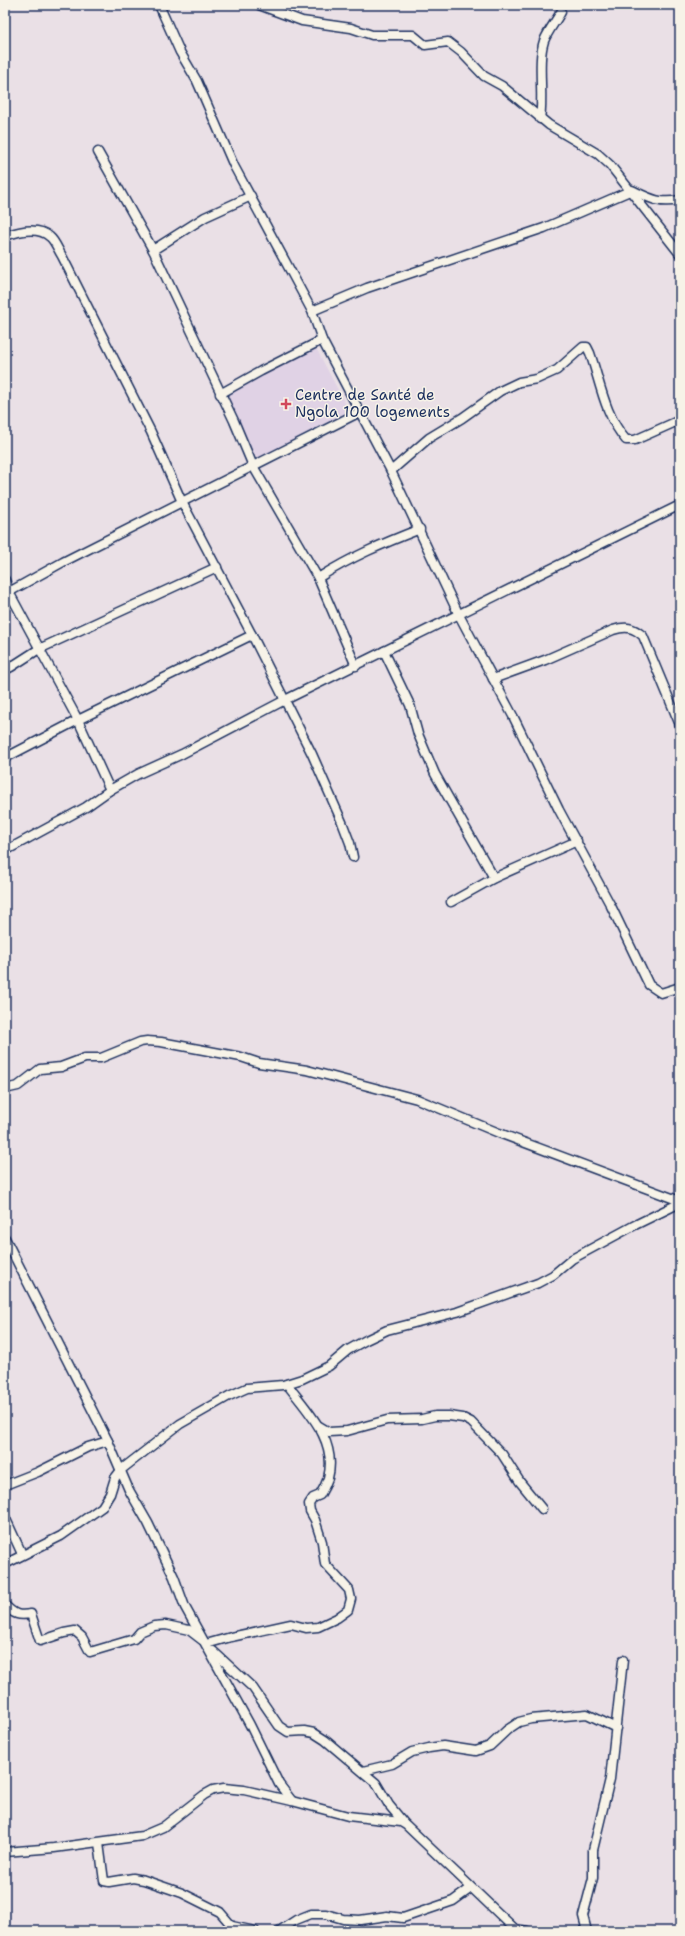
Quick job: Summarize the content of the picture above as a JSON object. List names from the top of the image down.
{
  "places": {
    "health": ["Centre de Santé de Ngola 100 logements"]
  }
}
